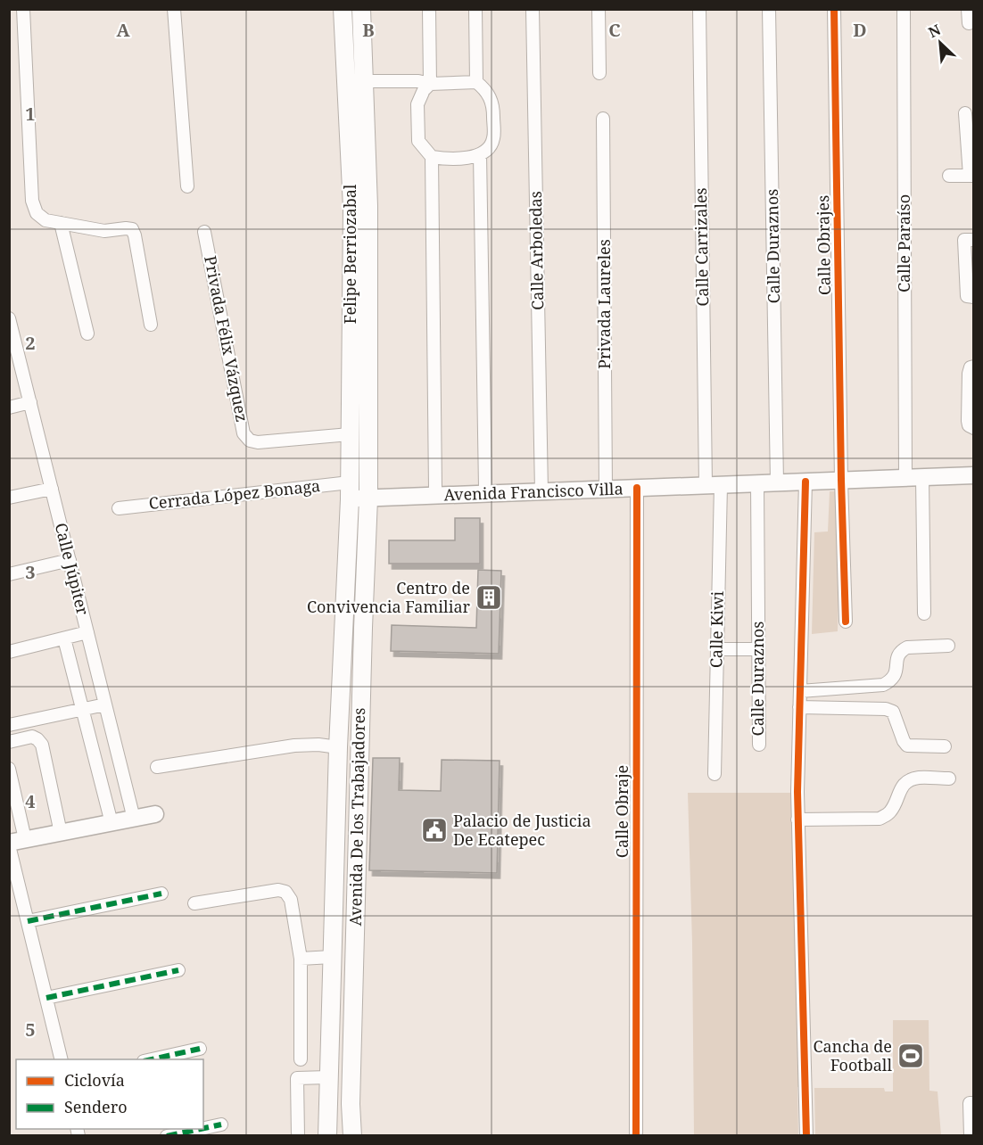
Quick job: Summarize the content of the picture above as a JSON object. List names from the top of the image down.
{
  "streets": {
    "main road": ["Felipe Berriozabal", "Avenida De los Trabajadores"],
    "street": [
      "Calle Paraíso",
      "Calle Obrajes",
      "Calle Duraznos",
      "Calle Carrizales",
      "Calle Arboledas",
      "Privada Laureles",
      "Privada Félix Vázquez",
      "Avenida Francisco Villa",
      "Cerrada López Bonaga",
      "Calle Júpiter",
      "Calle Kiwi",
      "Calle Obraje"
    ]
  },
  "crossings": [
    ["Calle Paraíso", "Avenida Francisco Villa"],
    ["Calle Obrajes", "Avenida Francisco Villa"],
    ["Calle Duraznos", "Avenida Francisco Villa"],
    ["Calle Carrizales", "Avenida Francisco Villa"],
    ["Calle Carrizales", "Calle Kiwi"],
    ["Calle Arboledas", "Avenida Francisco Villa"],
    ["Felipe Berriozabal", "Privada Félix Vázquez"],
    ["Felipe Berriozabal", "Avenida Francisco Villa"],
    ["Felipe Berriozabal", "Cerrada López Bonaga"],
    ["Felipe Berriozabal", "Avenida De los Trabajadores"],
    ["Privada Laureles", "Avenida Francisco Villa"],
    ["Avenida Francisco Villa", "Cerrada López Bonaga"],
    ["Avenida Francisco Villa", "Calle Kiwi"],
    ["Avenida Francisco Villa", "Calle Obraje"],
    ["Avenida Francisco Villa", "Avenida De los Trabajadores"],
    ["Cerrada López Bonaga", "Avenida De los Trabajadores"]
  ],
  "places": {
    "building": ["Centro de Convivencia Familiar"],
    "public building": ["Palacio de Justicia De Ecatepec"],
    "sports": ["Cancha de Football"]
  },
  "legend": ["Ciclovía", "Sendero"],
  "north": "top left",
  "grid": {
    "columns": [
      "A",
      "B",
      "C",
      "D"
    ],
    "rows": [
      "1",
      "2",
      "3",
      "4",
      "5"
    ]
  }
}
